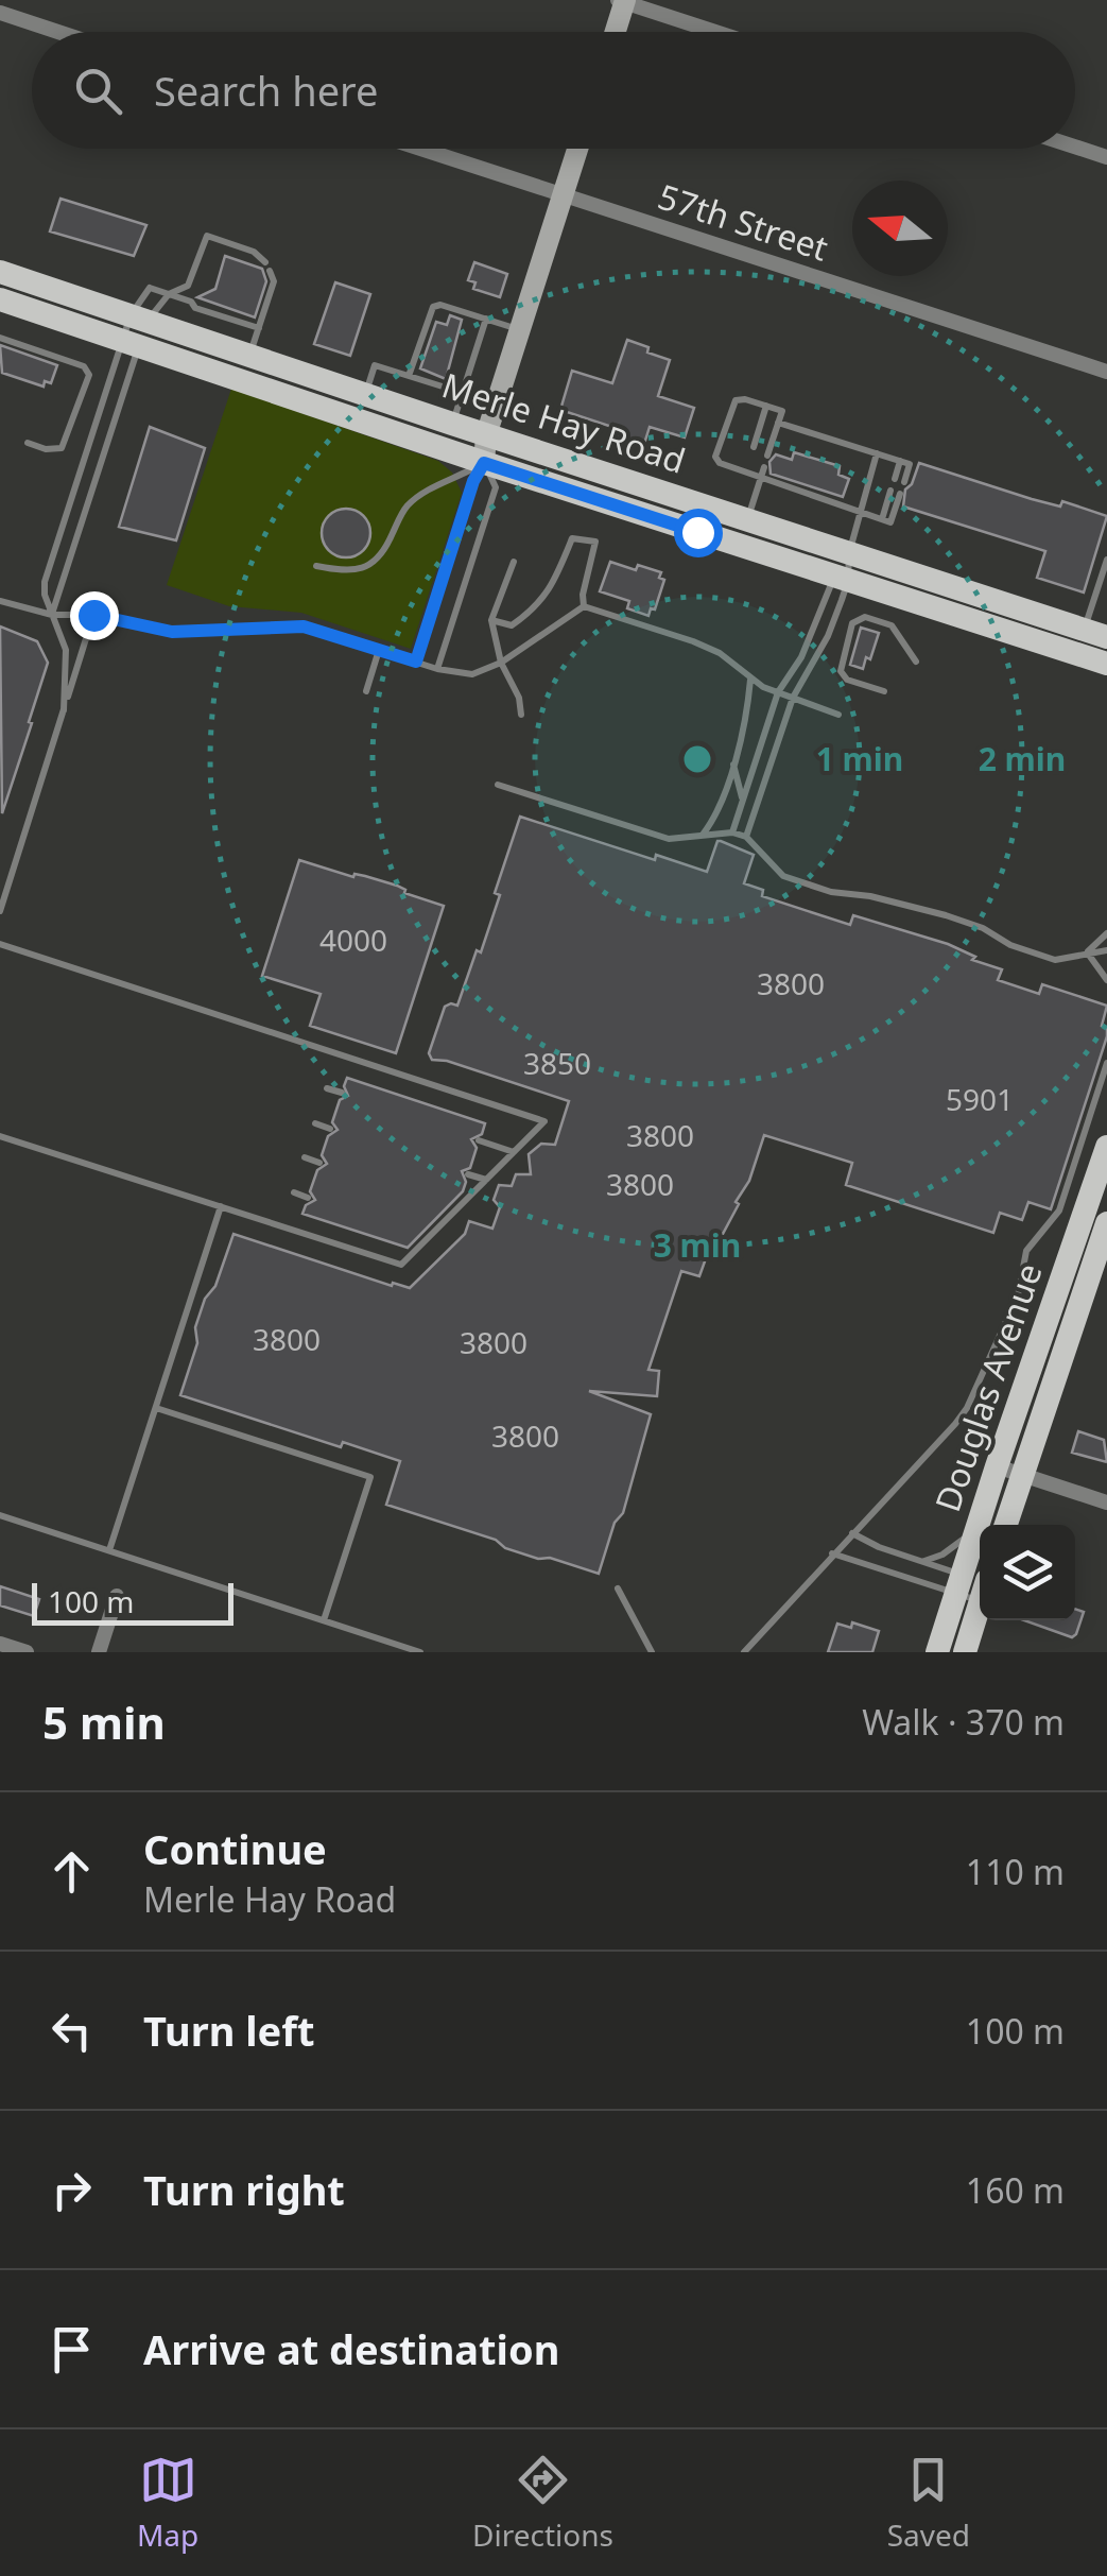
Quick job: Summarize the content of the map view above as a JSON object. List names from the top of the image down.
{
  "streets": {
    "main road": ["Merle Hay Road", "Douglas Avenue"],
    "street": ["57th Street"]
  },
  "house_numbers": [
    "4000",
    "3800",
    "3850",
    "5901",
    "3800",
    "3800",
    "3800",
    "3800",
    "3800"
  ],
  "scale_bar": "100 m",
  "north": "left",
  "page": {
    "search": "Search here",
    "scale": "100 m",
    "heading": ["5 min", "Walk · 370 m"],
    "list": [
      ["Continue", "Merle Hay Road", "110 m"],
      ["Turn left", "100 m"],
      ["Turn right", "160 m"],
      "Arrive at destination"
    ],
    "nav": ["Map", "Directions", "Saved"]
  },
  "rings": ["1 min", "2 min", "3 min"]
}
